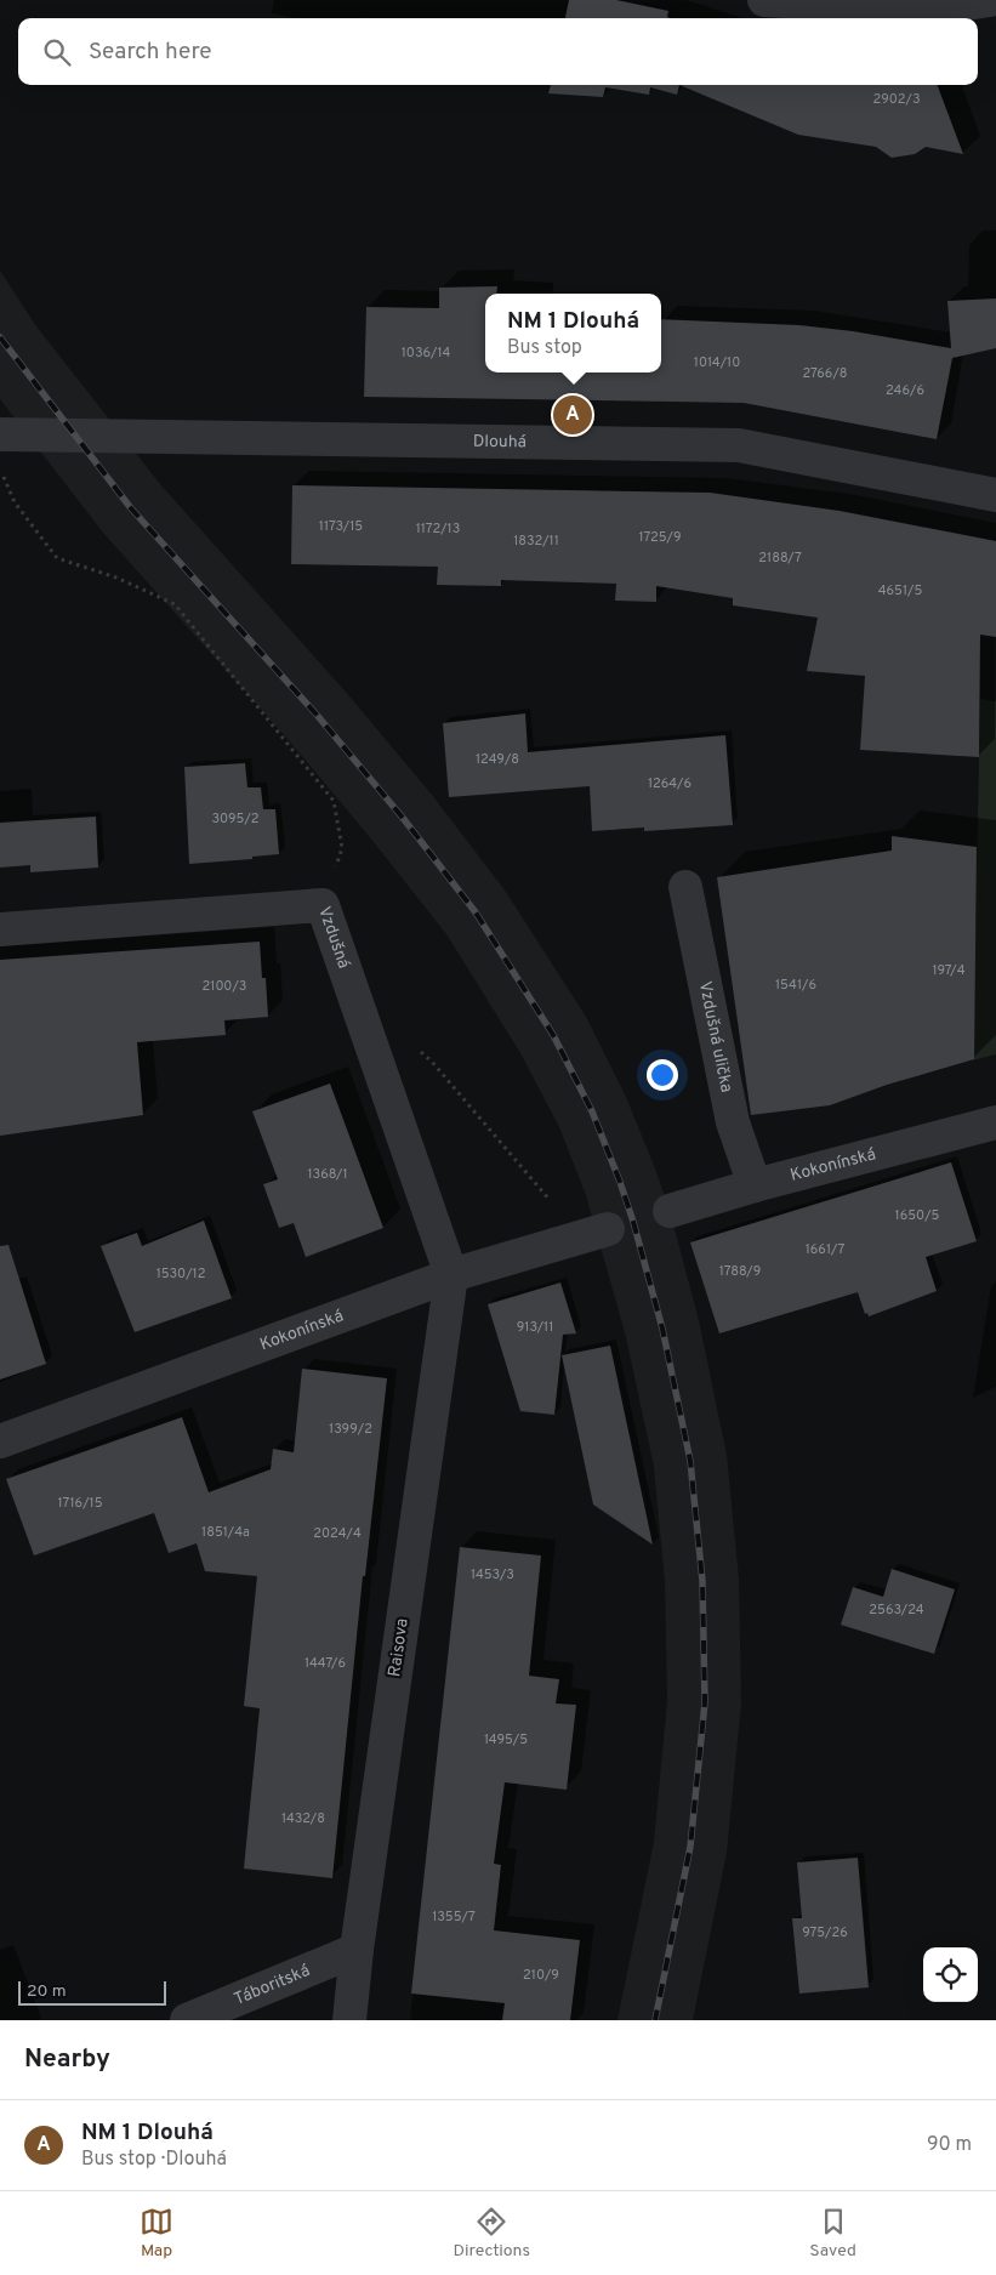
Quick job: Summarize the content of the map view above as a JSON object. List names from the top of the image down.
{
  "streets": {
    "street": [
      "Dlouhá",
      "Vzdušná",
      "Vzdušná ulička",
      "Kokonínská",
      "Raisova",
      "Táboritská"
    ]
  },
  "crossings": [
    ["Vzdušná", "Kokonínská"],
    ["Vzdušná", "Raisova"],
    ["Vzdušná ulička", "Kokonínská"],
    ["Kokonínská", "Raisova"],
    ["Raisova", "Táboritská"]
  ],
  "house_numbers": [
    "2902/3",
    "1036/14",
    "1014/10",
    "2766/8",
    "246/6",
    "1173/15",
    "1172/13",
    "1725/9",
    "1832/11",
    "2188/7",
    "4651/5",
    "1249/8",
    "1264/6",
    "3095/2",
    "197/4",
    "1541/6",
    "2100/3",
    "1368/1",
    "1650/5",
    "1661/7",
    "1788/9",
    "1530/12",
    "913/11",
    "1399/2",
    "1716/15",
    "1851/4a",
    "2024/4",
    "1453/3",
    "2563/24",
    "1447/6",
    "1495/5",
    "1432/8",
    "1355/7",
    "975/26",
    "210/9"
  ],
  "scale_bar": "20 m",
  "page": {
    "search": "Search here",
    "popup": ["NM 1 Dlouhá", "Bus stop"],
    "pins": "A",
    "scale": "20 m",
    "heading": "Nearby",
    "list": [
      {
        "mark": "A",
        "name": "NM 1 Dlouhá",
        "note": "Bus stop · Dlouhá",
        "value": "90 m"
      }
    ],
    "nav": ["Map", "Directions", "Saved"]
  }
}
